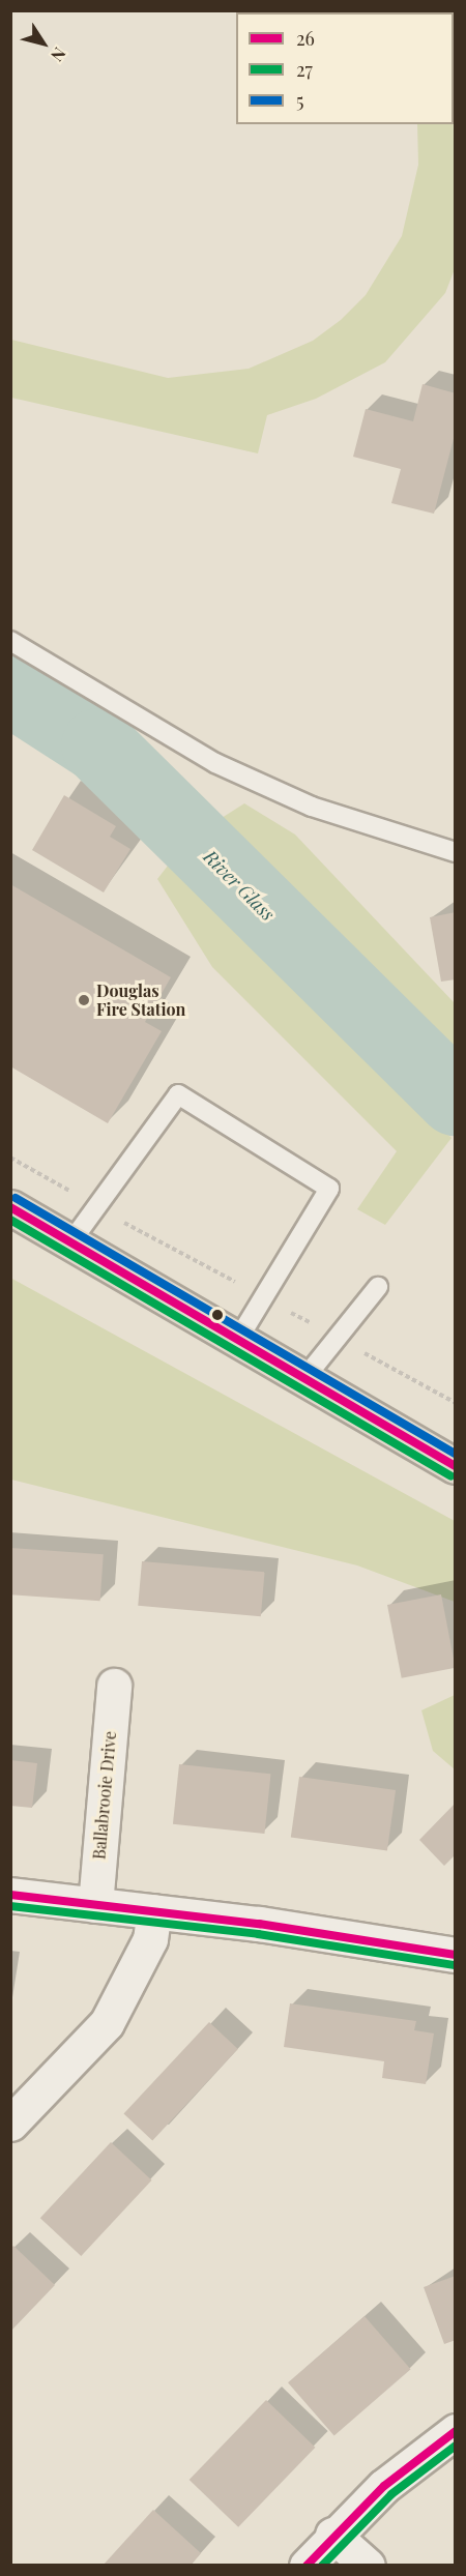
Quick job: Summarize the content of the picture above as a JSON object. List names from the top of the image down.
{
  "streets": {
    "street": ["Ballabrooie Drive"]
  },
  "water": ["River Glass"],
  "places": ["Douglas Fire Station"],
  "lines": ["transit line 5", "transit line 26", "transit line 27"],
  "legend": ["26", "27", "5"],
  "north": "bottom right"
}
